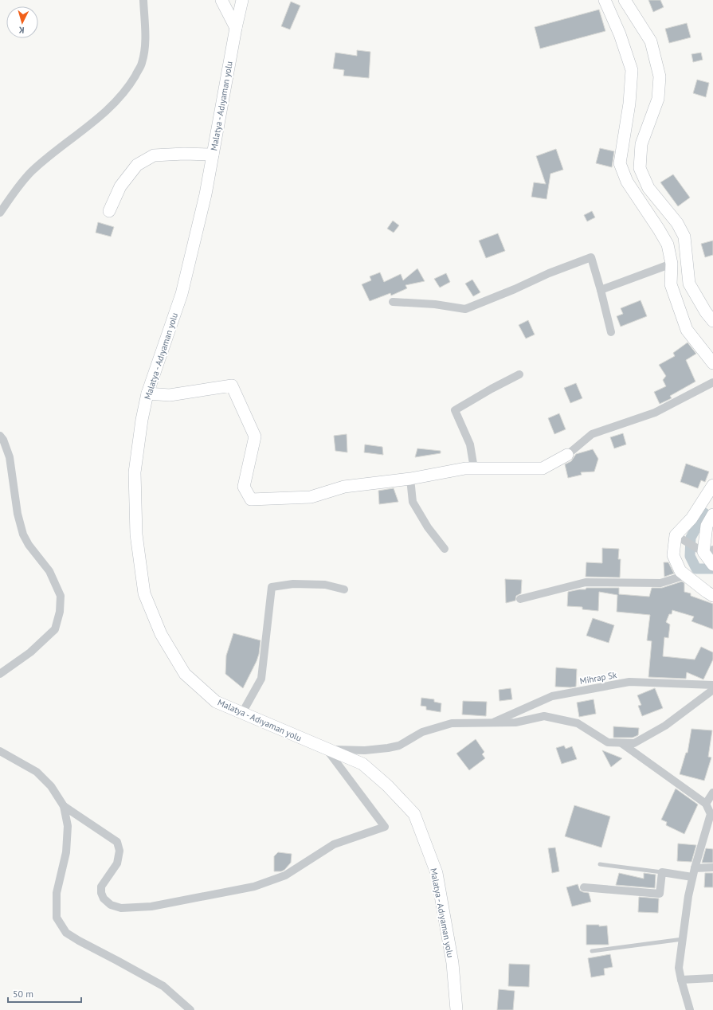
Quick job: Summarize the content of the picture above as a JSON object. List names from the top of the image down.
{
  "streets": {
    "main road": ["Malatya - Adıyaman yolu"],
    "street": ["Mihrap Sk"]
  },
  "scale_bar": "50 m",
  "north": "bottom"
}
